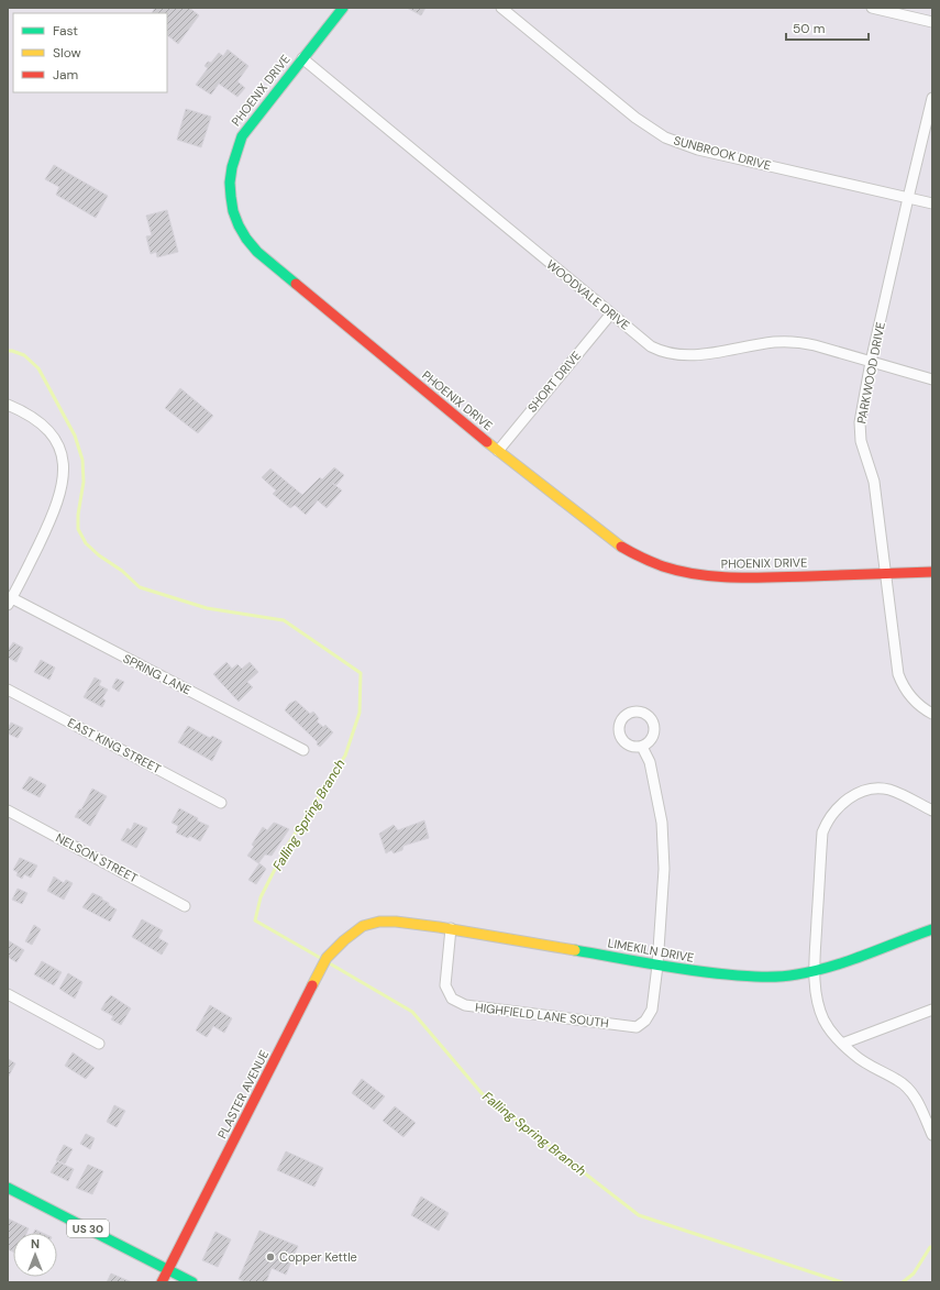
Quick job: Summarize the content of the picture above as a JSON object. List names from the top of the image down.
{
  "streets": {
    "main road": [
      "PHOENIX DRIVE",
      "LIMEKILN DRIVE",
      "PLASTER AVENUE",
      "US 30"
    ],
    "street": [
      "SUNBROOK DRIVE",
      "WOODVALE DRIVE",
      "PARKWOOD DRIVE",
      "SHORT DRIVE",
      "SPRING LANE",
      "EAST KING STREET",
      "NELSON STREET",
      "HIGHFIELD LANE SOUTH"
    ]
  },
  "crossings": [
    ["PHOENIX DRIVE", "WOODVALE DRIVE"],
    ["PHOENIX DRIVE", "PARKWOOD DRIVE"],
    ["PHOENIX DRIVE", "SHORT DRIVE"],
    ["SUNBROOK DRIVE", "PARKWOOD DRIVE"],
    ["WOODVALE DRIVE", "PARKWOOD DRIVE"],
    ["WOODVALE DRIVE", "SHORT DRIVE"],
    ["LIMEKILN DRIVE", "HIGHFIELD LANE SOUTH"],
    ["LIMEKILN DRIVE", "PLASTER AVENUE"],
    ["PLASTER AVENUE", "US 30"]
  ],
  "water": ["Falling Spring Branch"],
  "places": ["Copper Kettle"],
  "legend": ["Fast", "Slow", "Jam"],
  "scale_bar": "50 m",
  "north": "top"
}
